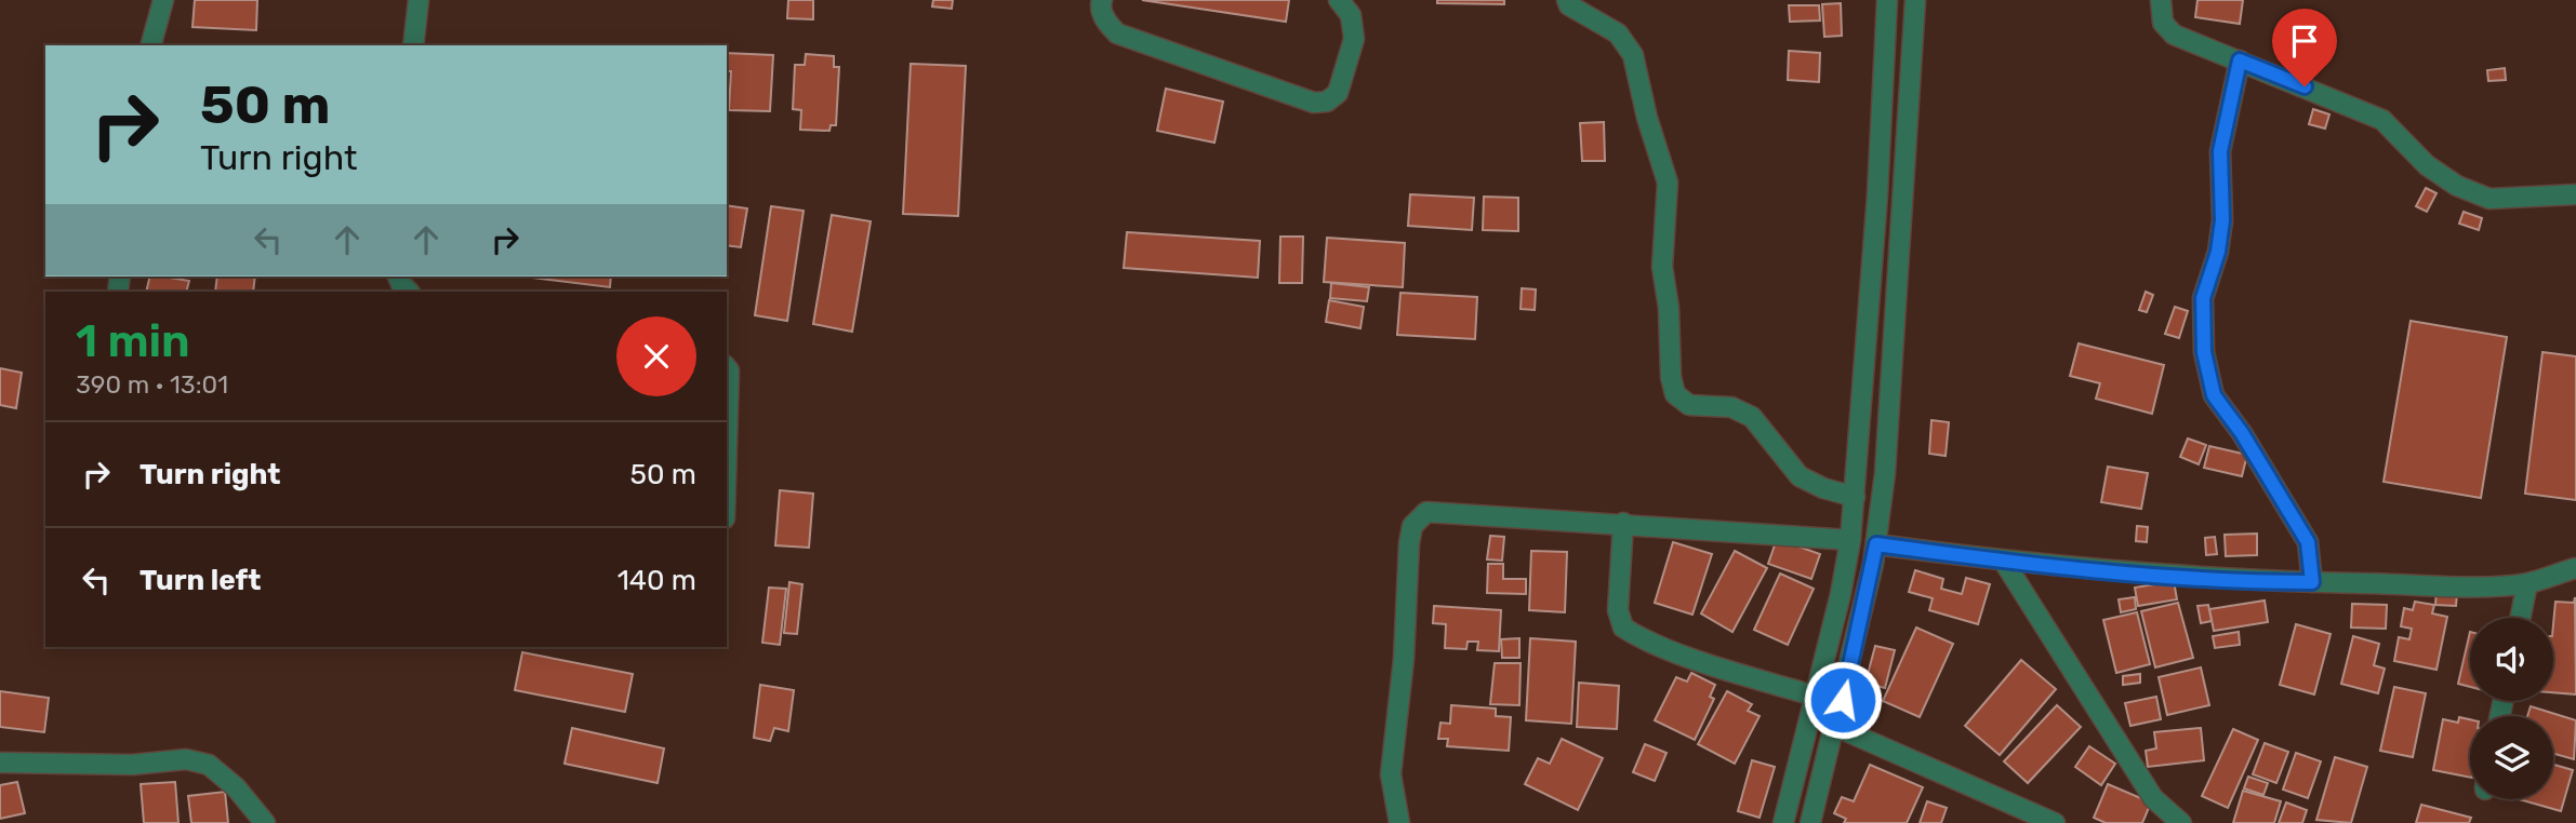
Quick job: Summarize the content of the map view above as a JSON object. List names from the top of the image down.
{
  "page": {
    "turn": ["50 m", "Turn right"],
    "heading": ["1 min", "390 m · 13:01"],
    "list": [
      {
        "name": "Turn right",
        "value": "50 m"
      },
      {
        "name": "Turn left",
        "value": "140 m"
      }
    ]
  }
}
